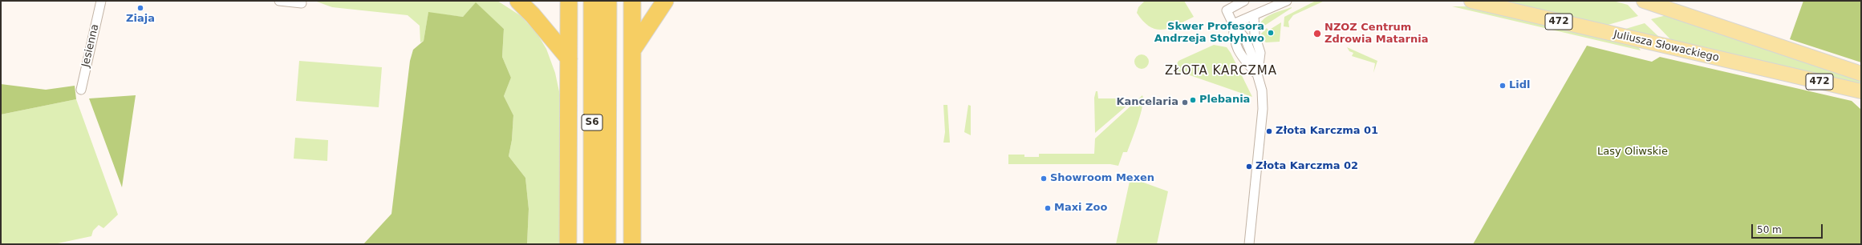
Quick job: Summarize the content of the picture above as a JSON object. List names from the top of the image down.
{
  "streets": {
    "highway": ["S6"],
    "main road": ["472", "Juliusza Słowackiego"],
    "street": ["Jesienna"]
  },
  "districts": ["ZŁOTA KARCZMA"],
  "parks": ["Lasy Oliwskie"],
  "places": [
    "Ziaja",
    "Skwer Profesora Andrzeja Stołyhwo",
    "NZOZ Centrum Zdrowia Matarnia",
    "Lidl",
    "Plebania",
    "Kancelaria",
    "Złota Karczma 01",
    "Złota Karczma 02",
    "Showroom Mexen",
    "Maxi Zoo"
  ],
  "scale_bar": "50 m"
}
